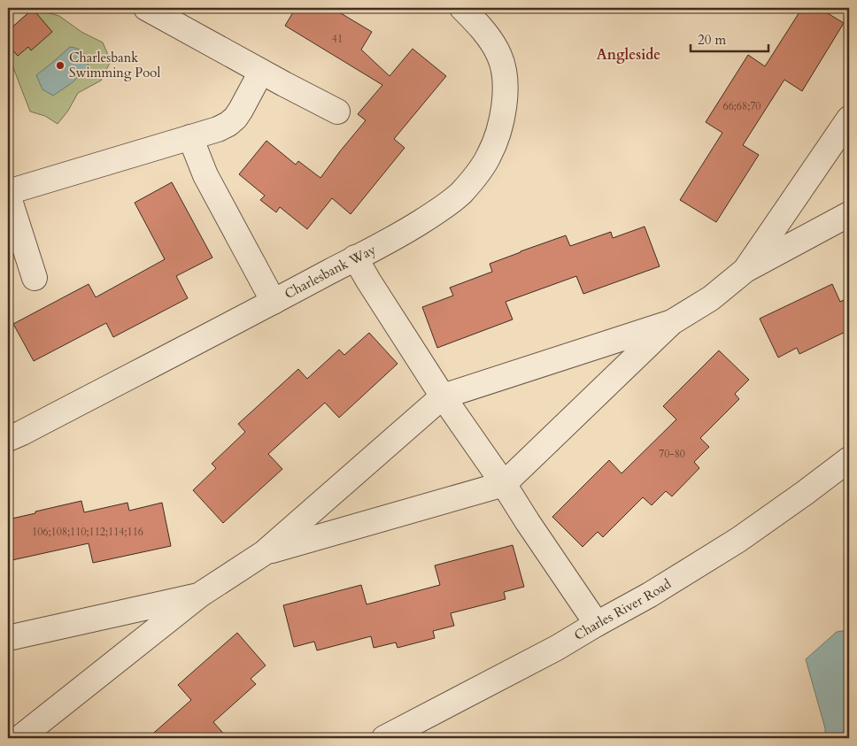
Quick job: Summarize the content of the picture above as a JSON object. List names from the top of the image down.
{
  "streets": {
    "street": ["Charlesbank Way", "Charles River Road"]
  },
  "districts": ["Angleside"],
  "places": ["Charlesbank Swimming Pool"],
  "house_numbers": [
    "41",
    "66;68;70",
    "70-80",
    "106;108;110;112;114;116"
  ],
  "scale_bar": "20 m"
}
